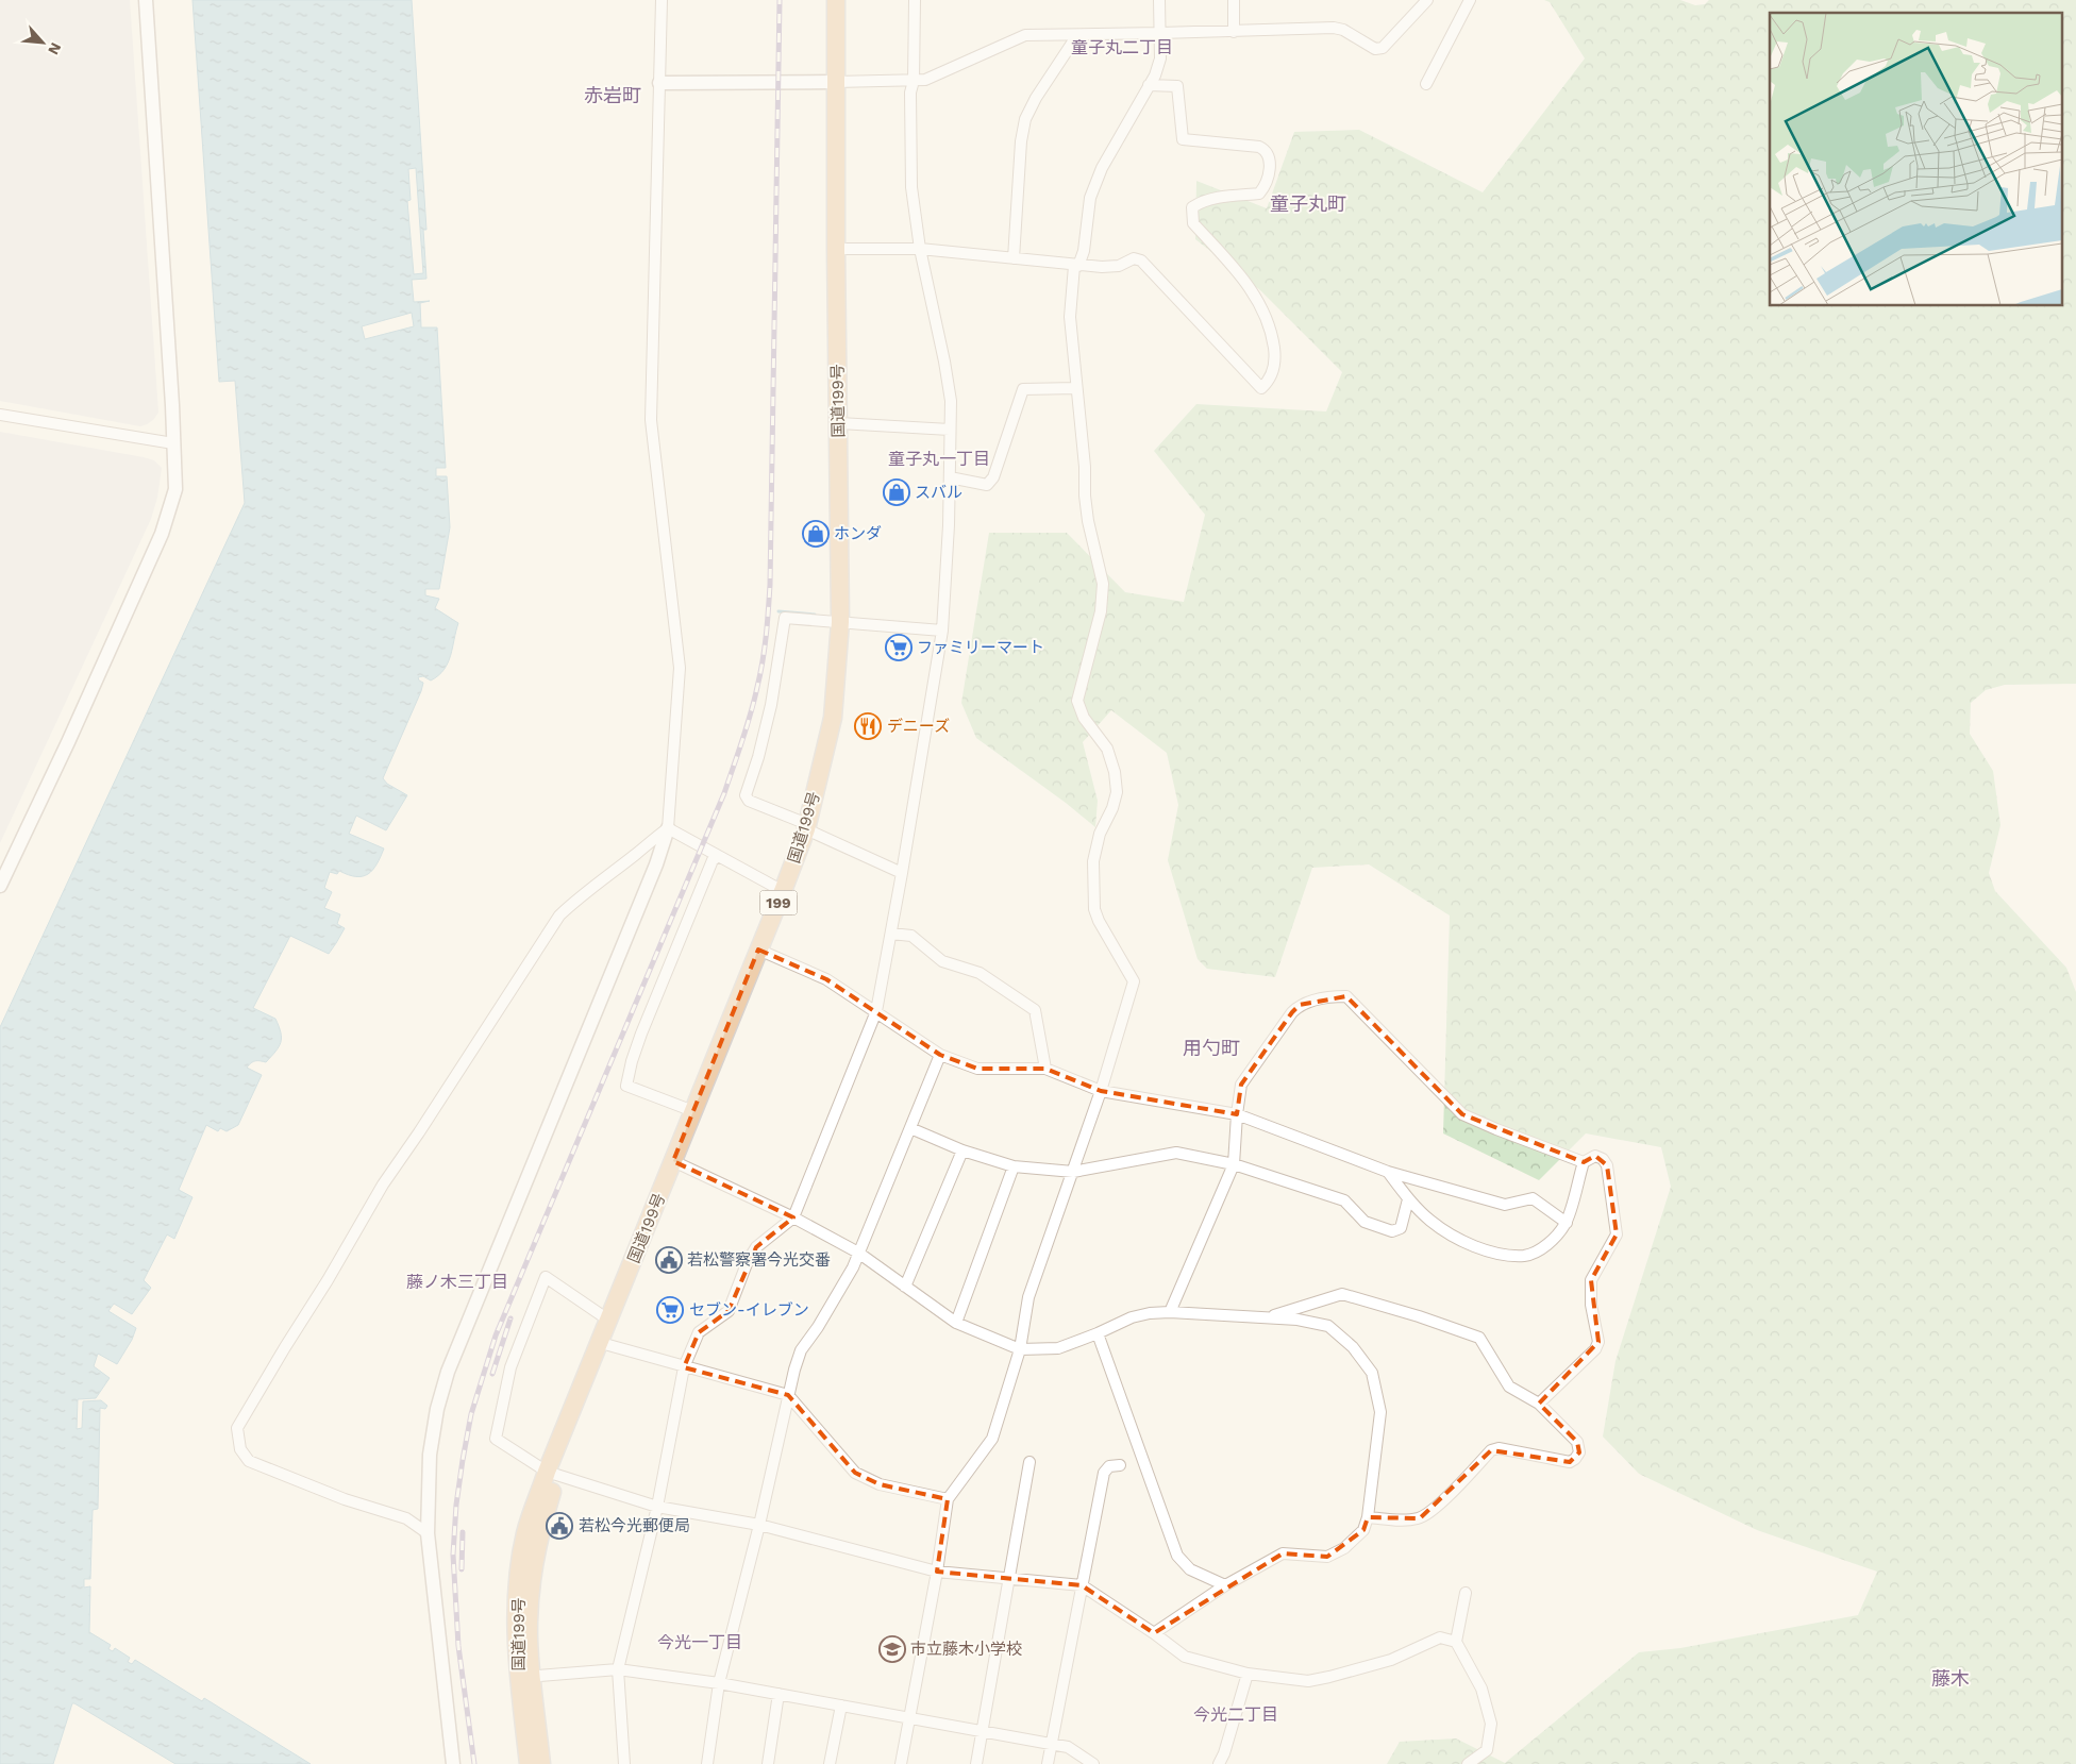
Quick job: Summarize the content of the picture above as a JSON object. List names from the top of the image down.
{
  "streets": {
    "highway": ["国道199号", "199"]
  },
  "districts": [
    "童子丸二丁目",
    "赤岩町",
    "童子丸町",
    "童子丸一丁目",
    "用勺町",
    "藤ノ木三丁目",
    "今光一丁目",
    "藤木",
    "今光二丁目"
  ],
  "places": {
    "shop": ["スバル", "ホンダ"],
    "supermarket": ["ファミリーマート", "セブン-イレブン"],
    "restaurant": ["デニーズ"],
    "public building": ["若松警察署今光交番", "若松今光郵便局"],
    "school or university": ["市立藤木小学校"]
  },
  "north": "bottom right"
}
